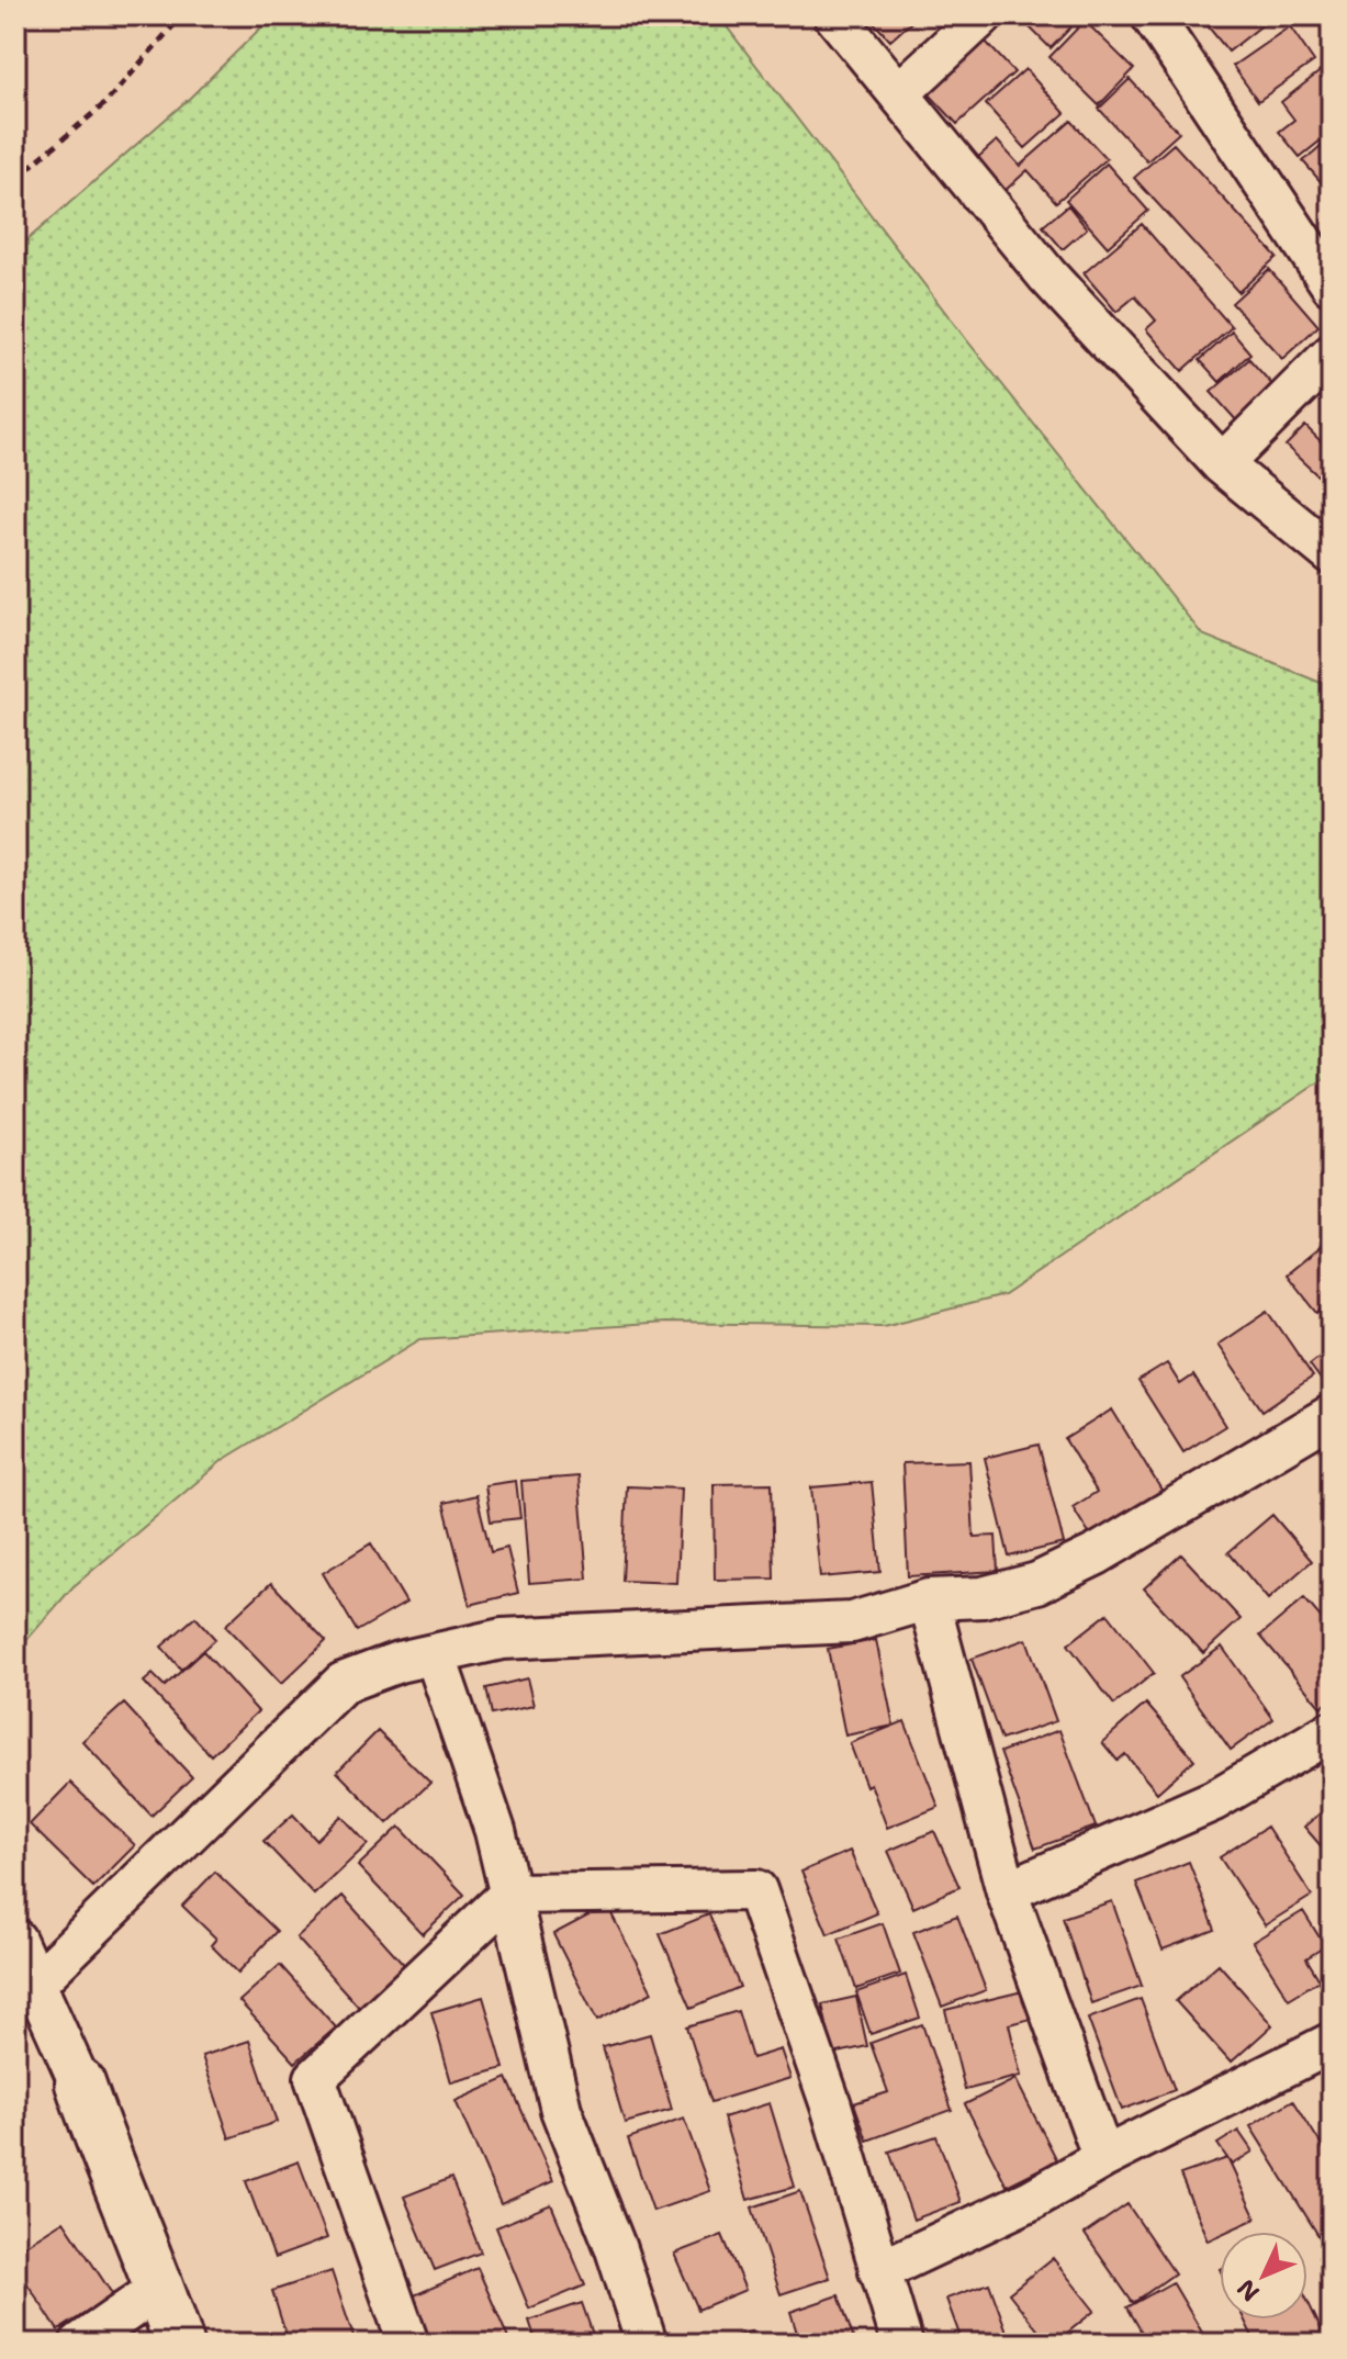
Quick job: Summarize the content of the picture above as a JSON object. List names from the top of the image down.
{
  "north": "bottom left"
}
